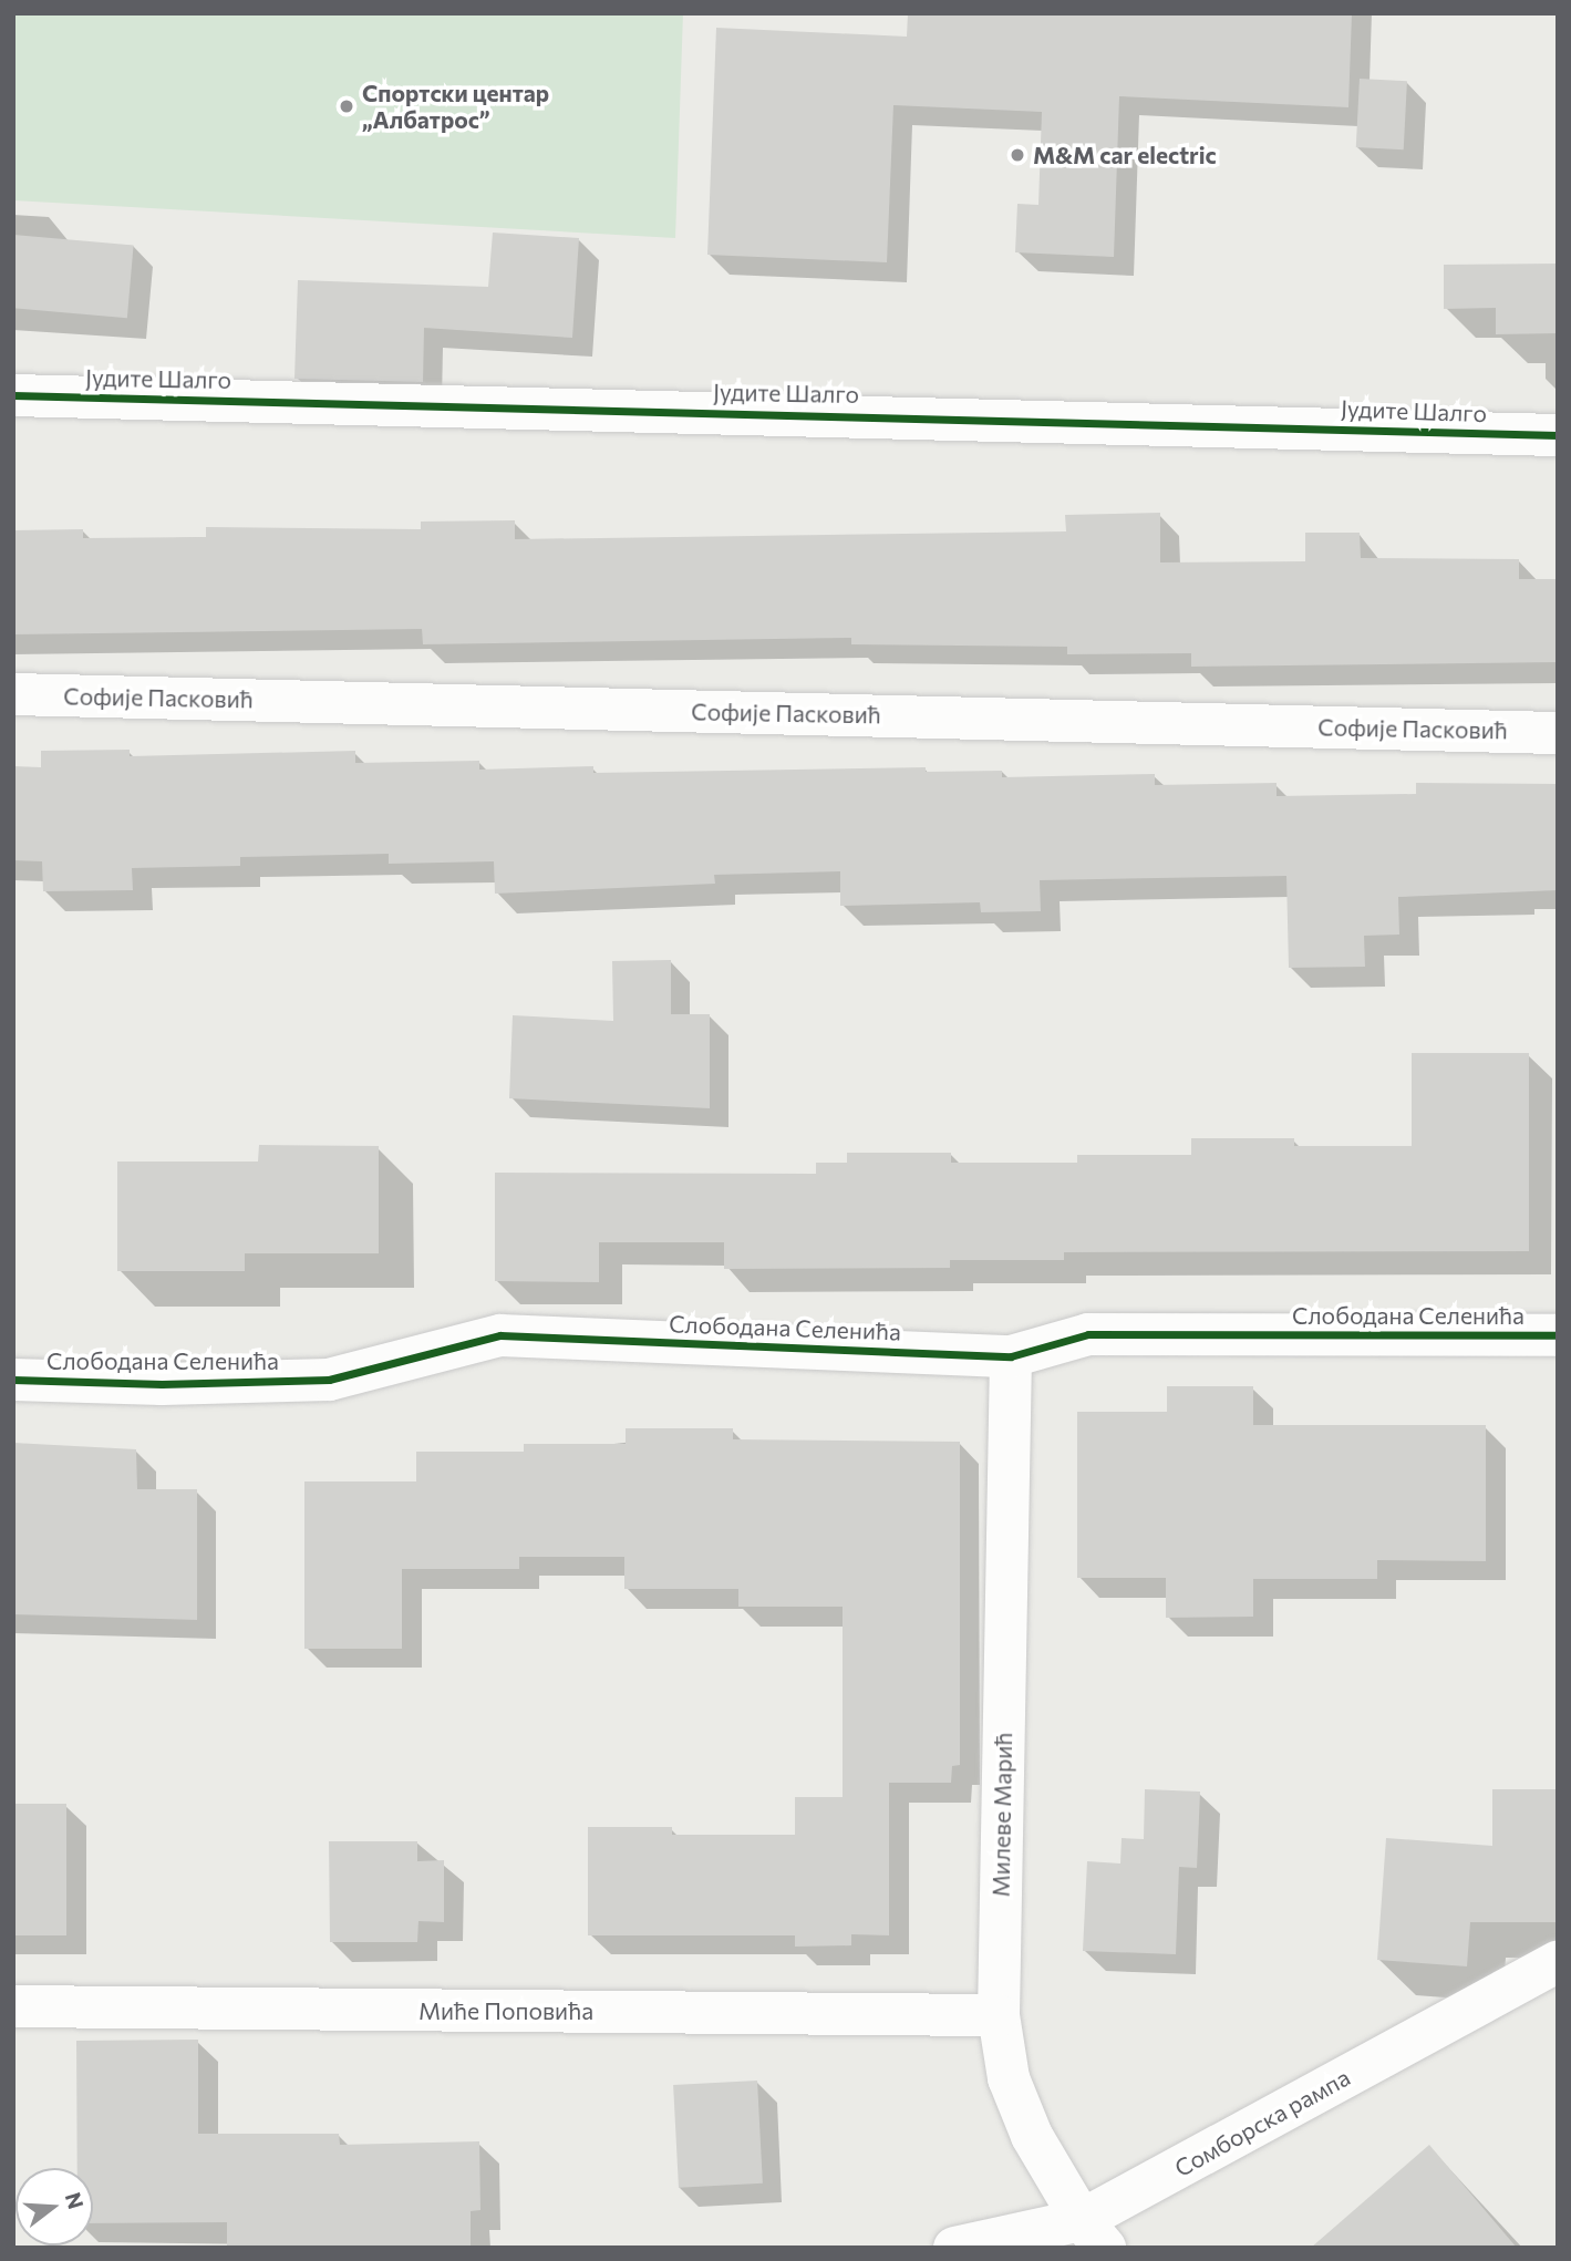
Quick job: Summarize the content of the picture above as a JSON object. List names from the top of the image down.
{
  "streets": {
    "street": [
      "Јудите Шалго",
      "Софије Пасковић",
      "Слободана Селенића",
      "Милеве Марић",
      "Миће Поповића",
      "Сомборска рампа"
    ]
  },
  "crossings": [
    ["Слободана Селенића", "Милеве Марић"],
    ["Милеве Марић", "Миће Поповића"],
    ["Милеве Марић", "Сомборска рампа"]
  ],
  "places": ["Спортски центар „Албатрос”", "M&M car electric"],
  "north": "right"
}
